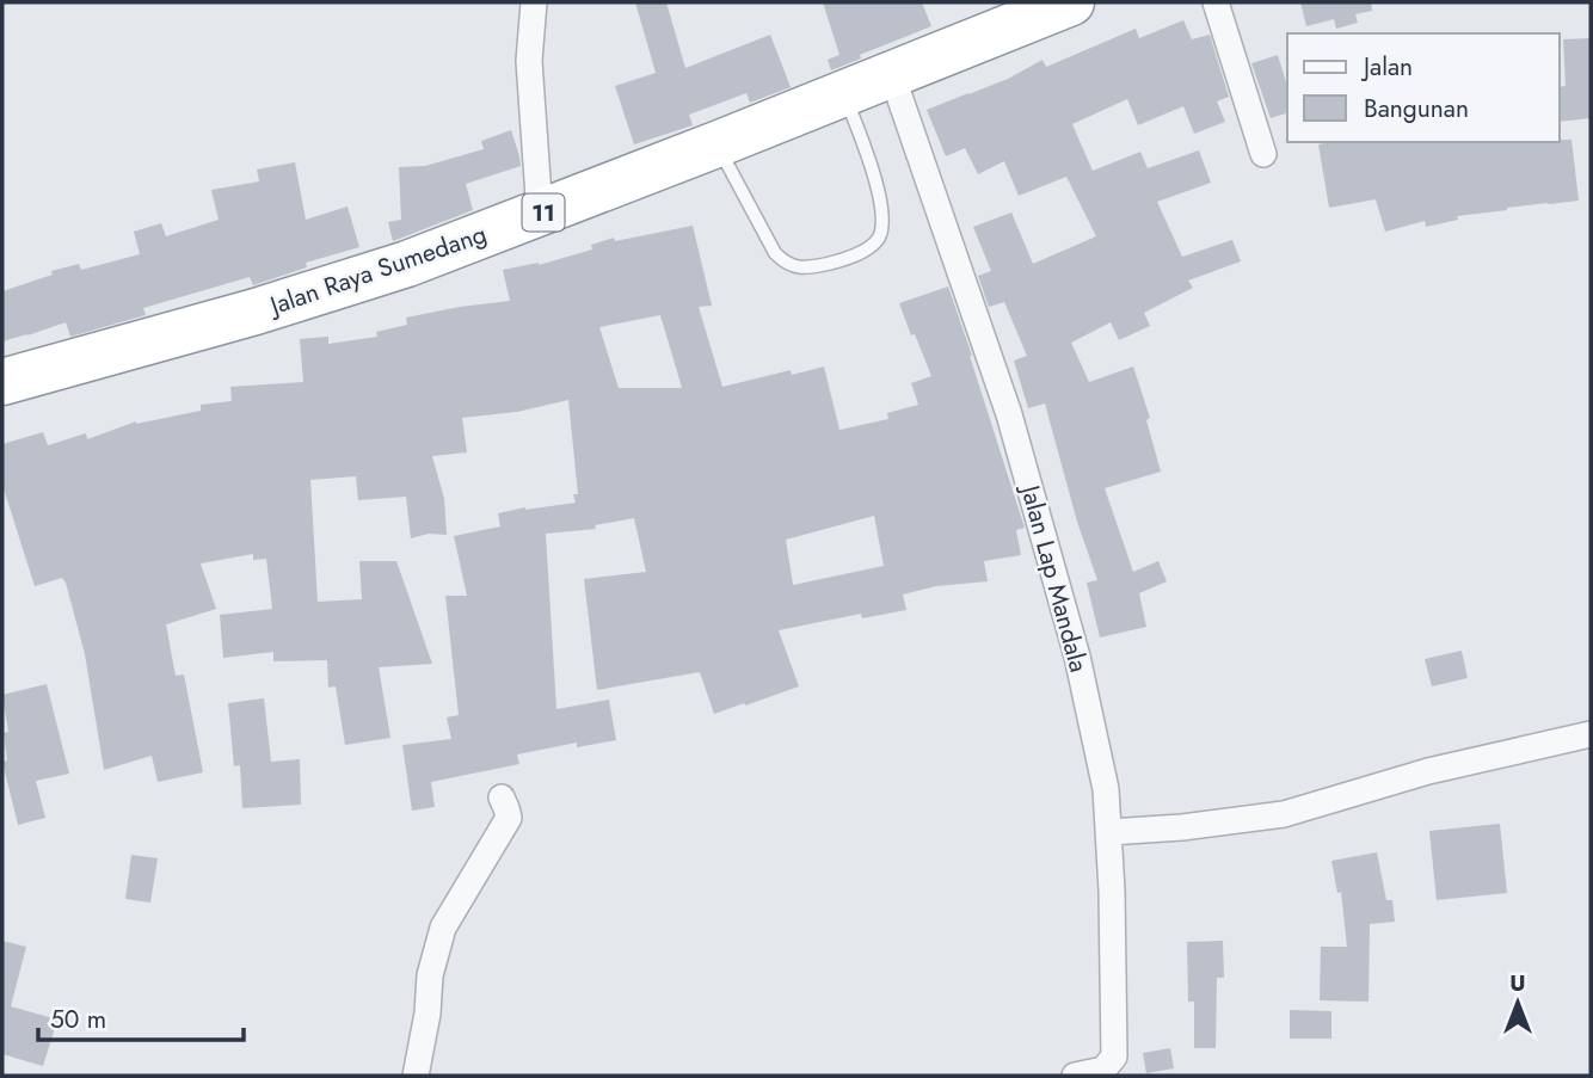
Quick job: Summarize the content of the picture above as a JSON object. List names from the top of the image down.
{
  "streets": {
    "highway": ["11", "Jalan Raya Sumedang"],
    "street": ["Jalan Lap Mandala"]
  },
  "crossings": [
    ["Jalan Raya Sumedang", "Jalan Lap Mandala"]
  ],
  "legend": ["Jalan", "Bangunan"],
  "scale_bar": "50 m",
  "north": "top"
}
